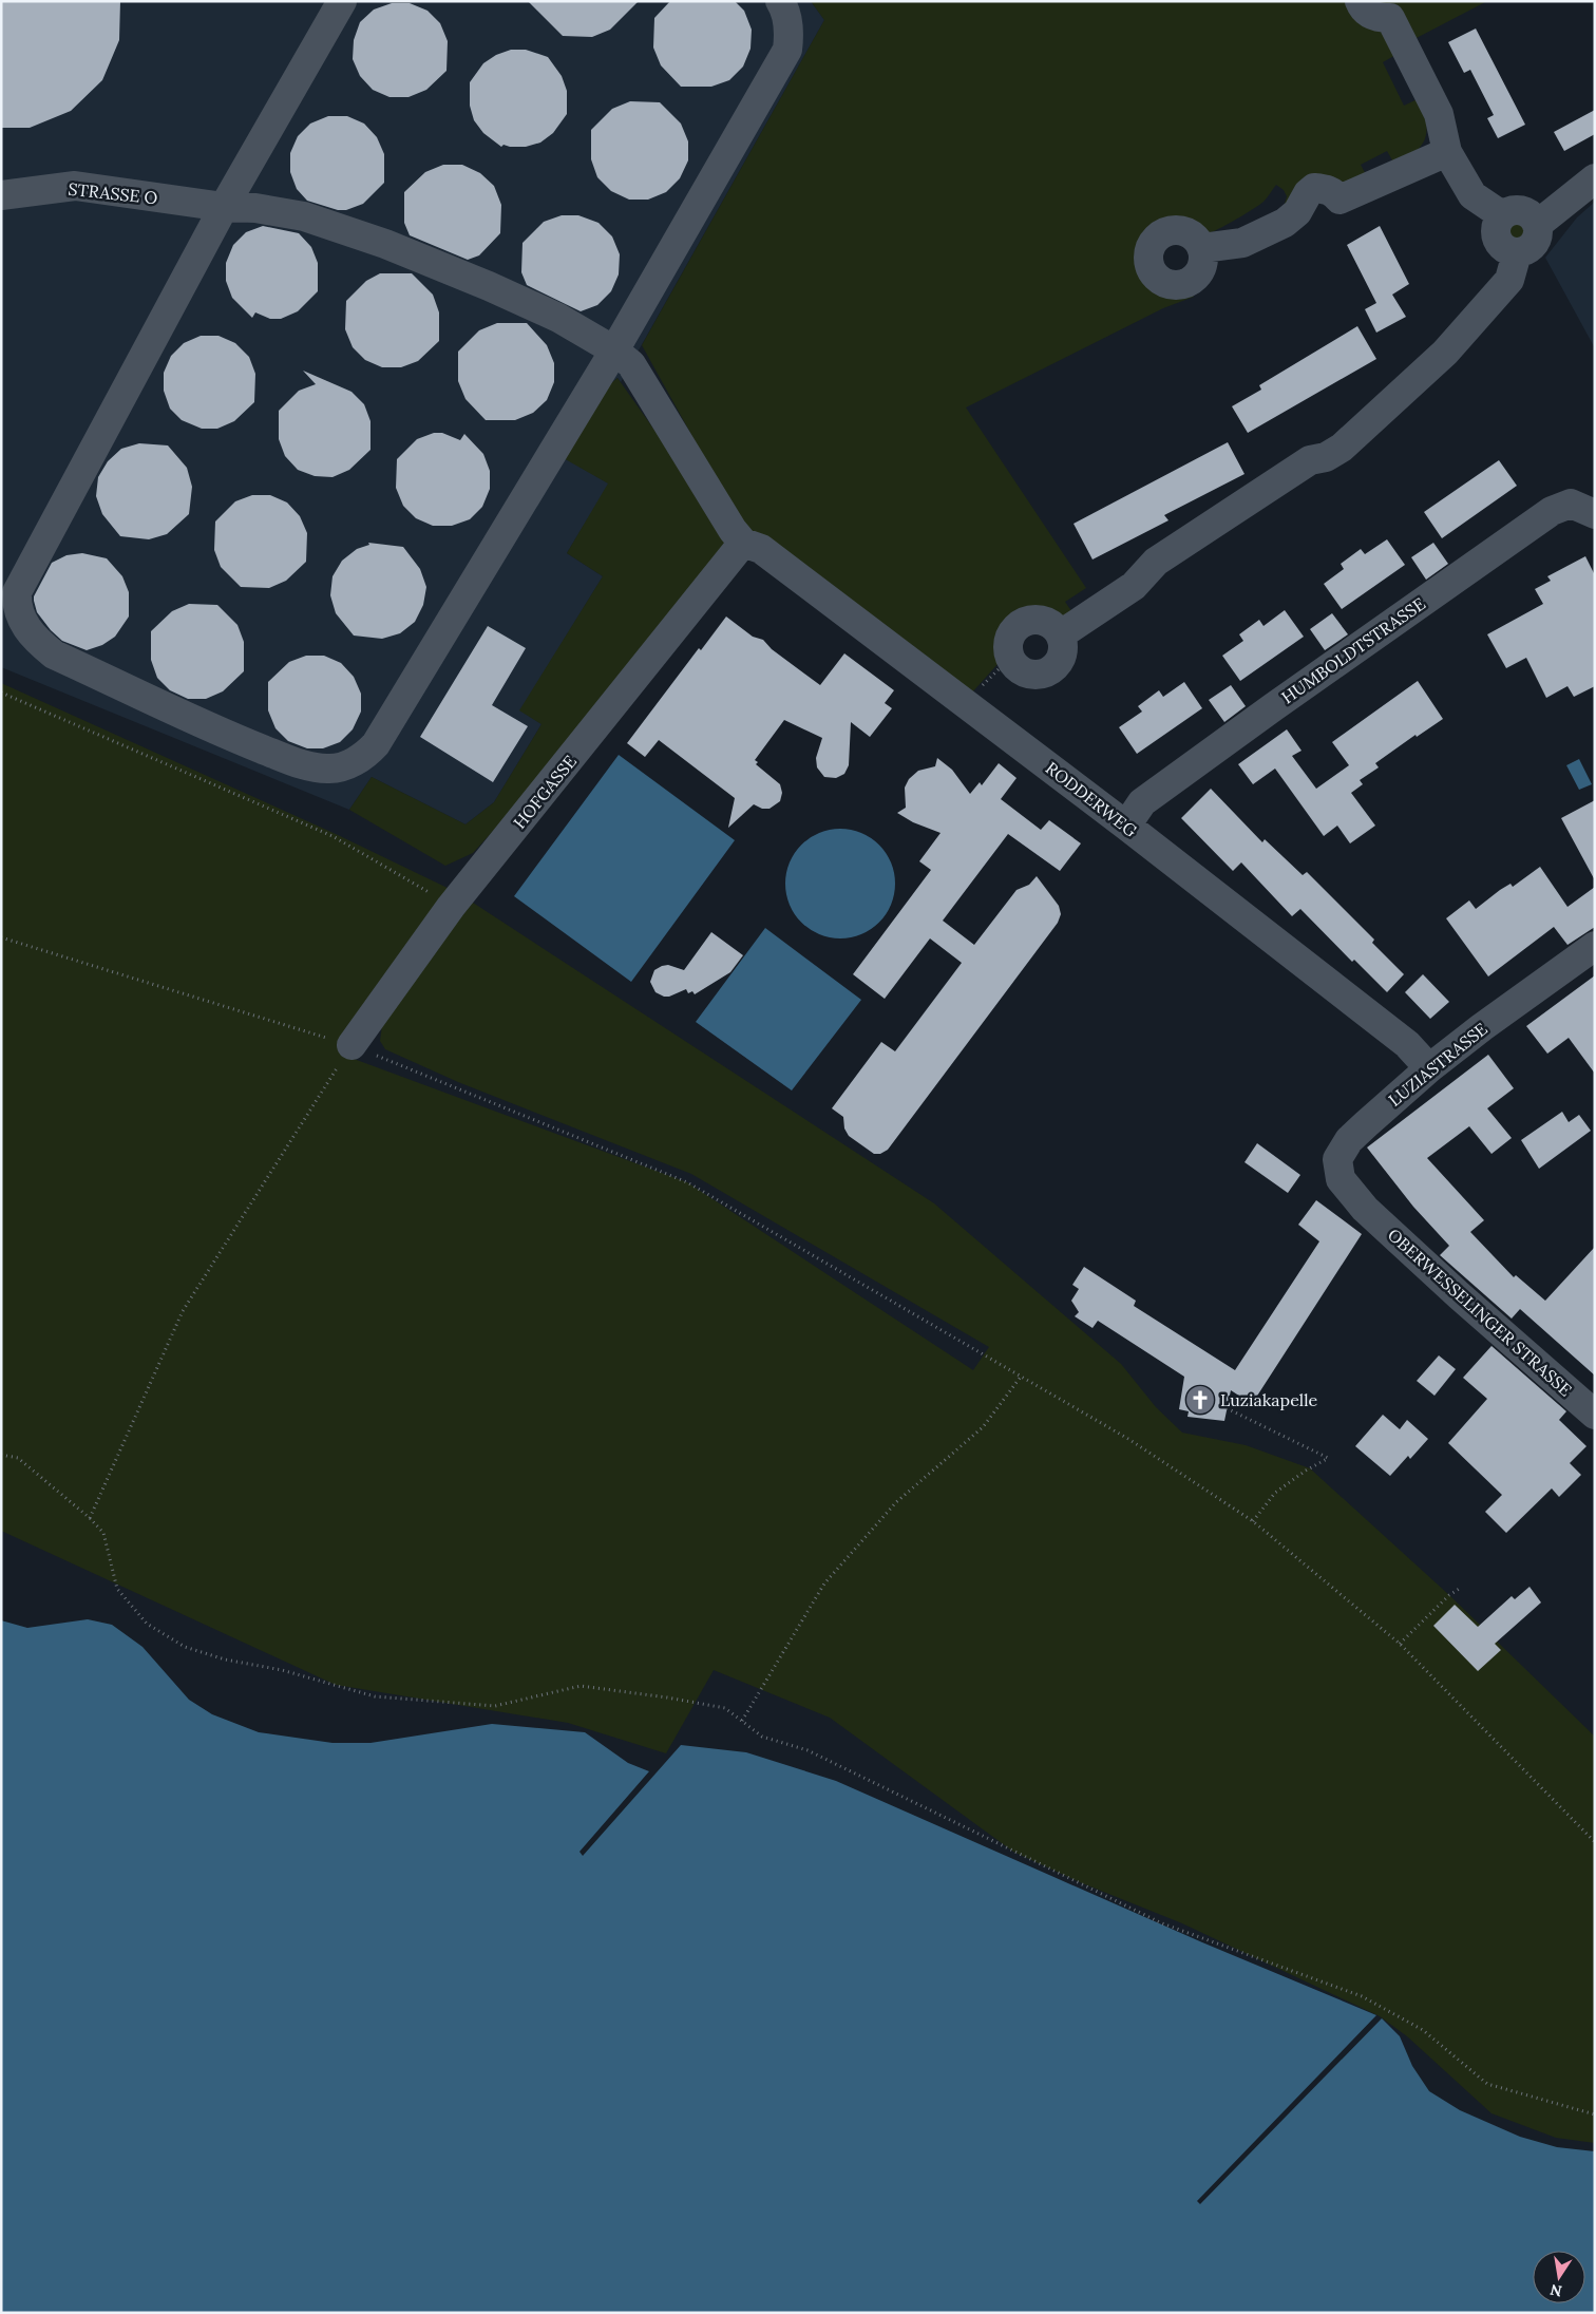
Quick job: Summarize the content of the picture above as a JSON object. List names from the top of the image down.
{
  "streets": {
    "street": [
      "STRASSE O",
      "HUMBOLDTSTRASSE",
      "HOFGASSE",
      "RODDERWEG",
      "LUZIASTRASSE",
      "OBERWESSELINGER STRASSE"
    ]
  },
  "crossings": [
    ["STRASSE O", "HOFGASSE"],
    ["STRASSE O", "RODDERWEG"],
    ["HUMBOLDTSTRASSE", "RODDERWEG"],
    ["HOFGASSE", "RODDERWEG"],
    ["RODDERWEG", "LUZIASTRASSE"],
    ["LUZIASTRASSE", "OBERWESSELINGER STRASSE"]
  ],
  "places": {
    "church": ["Luziakapelle"]
  },
  "north": "bottom"
}
